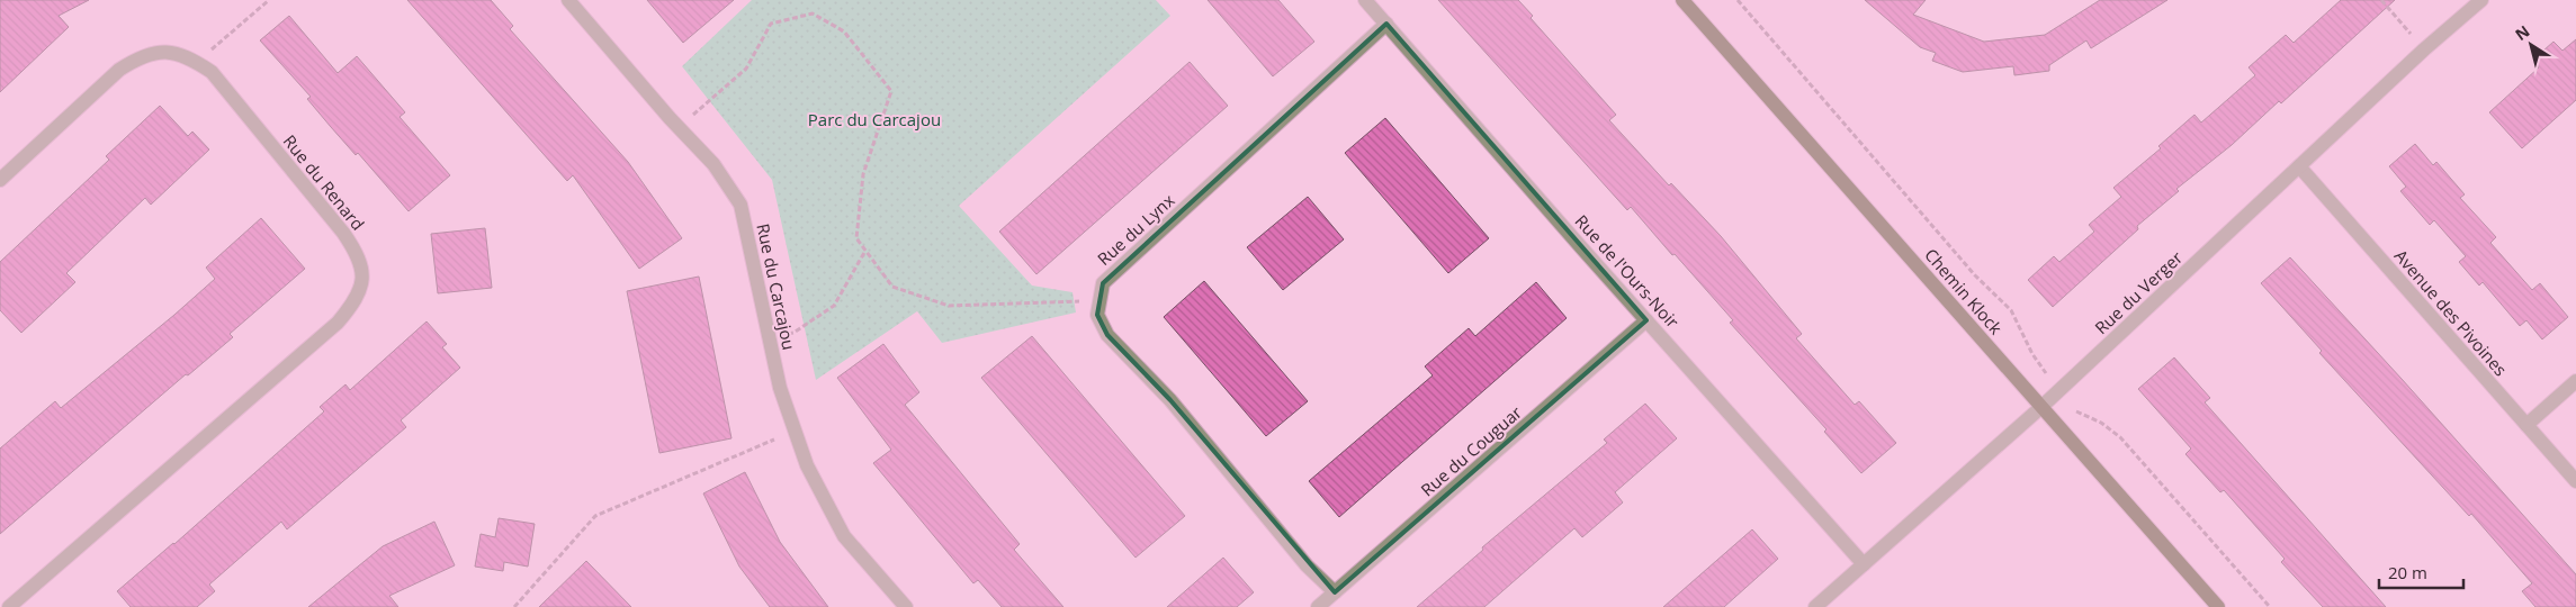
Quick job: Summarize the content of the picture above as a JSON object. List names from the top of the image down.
{
  "streets": {
    "main road": ["Chemin Klock"],
    "street": [
      "Rue du Renard",
      "Rue du Lynx",
      "Rue de l'Ours-Noir",
      "Rue du Carcajou",
      "Rue du Verger",
      "Avenue des Pivoines",
      "Rue du Couguar"
    ]
  },
  "crossings": [
    ["Rue du Lynx", "Rue de l'Ours-Noir"],
    ["Rue de l'Ours-Noir", "Rue du Verger"],
    ["Rue de l'Ours-Noir", "Rue du Couguar"],
    ["Chemin Klock", "Rue du Verger"],
    ["Rue du Verger", "Avenue des Pivoines"]
  ],
  "parks": ["Parc du Carcajou"],
  "scale_bar": "20 m",
  "north": "top left"
}
